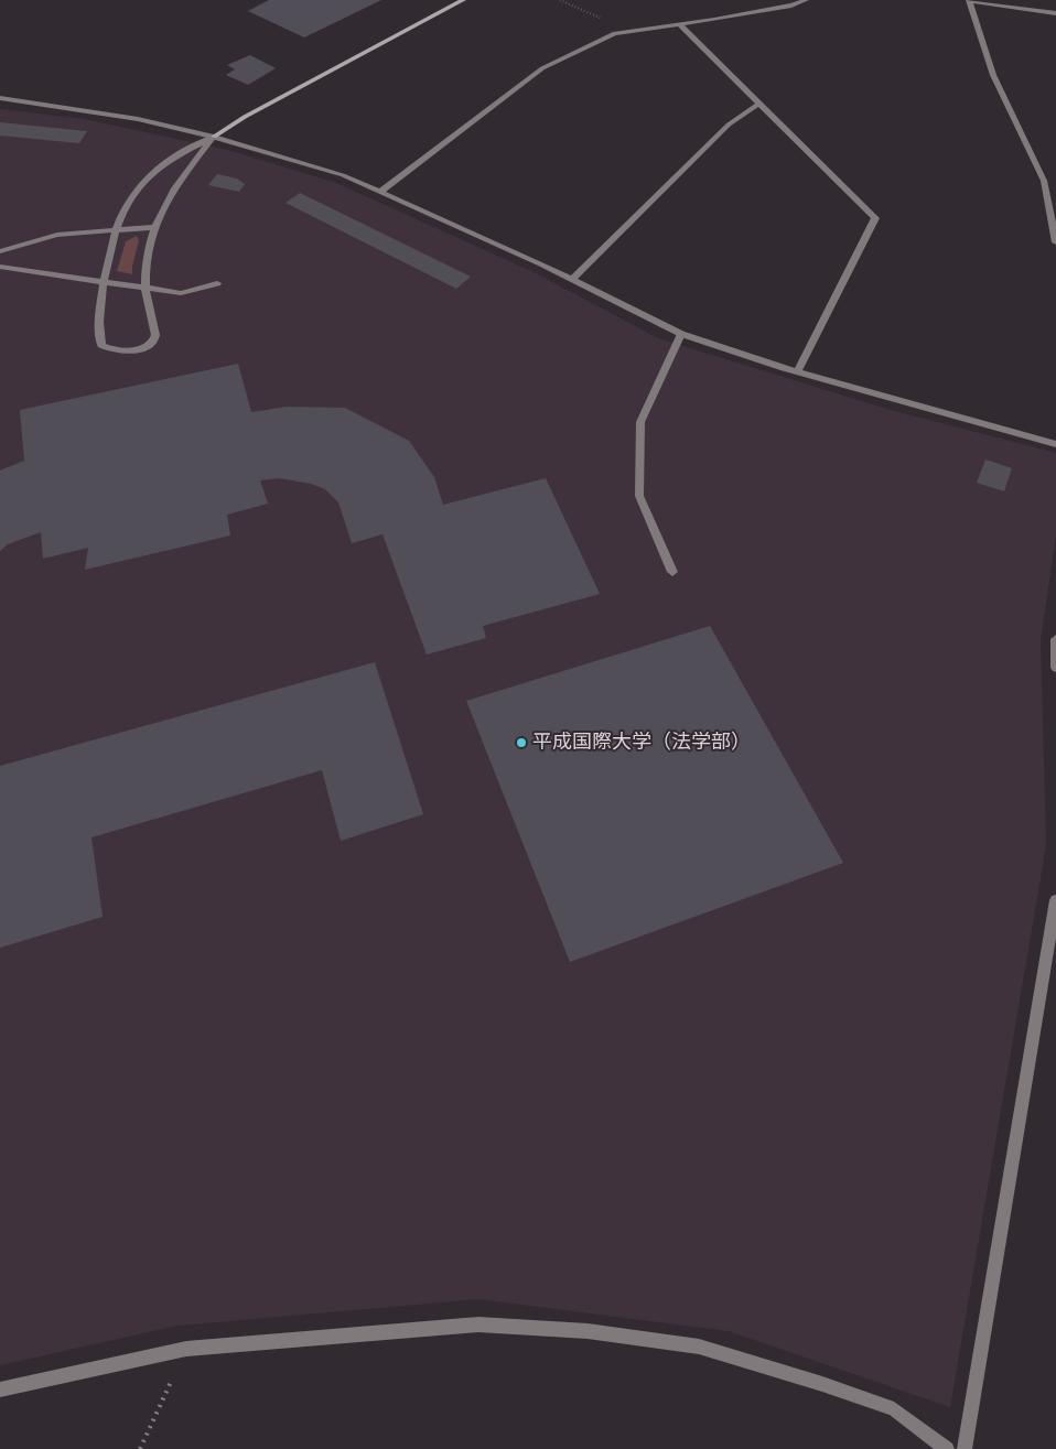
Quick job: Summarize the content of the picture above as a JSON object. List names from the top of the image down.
{
  "places": ["平成国際大学（法学部）"]
}
